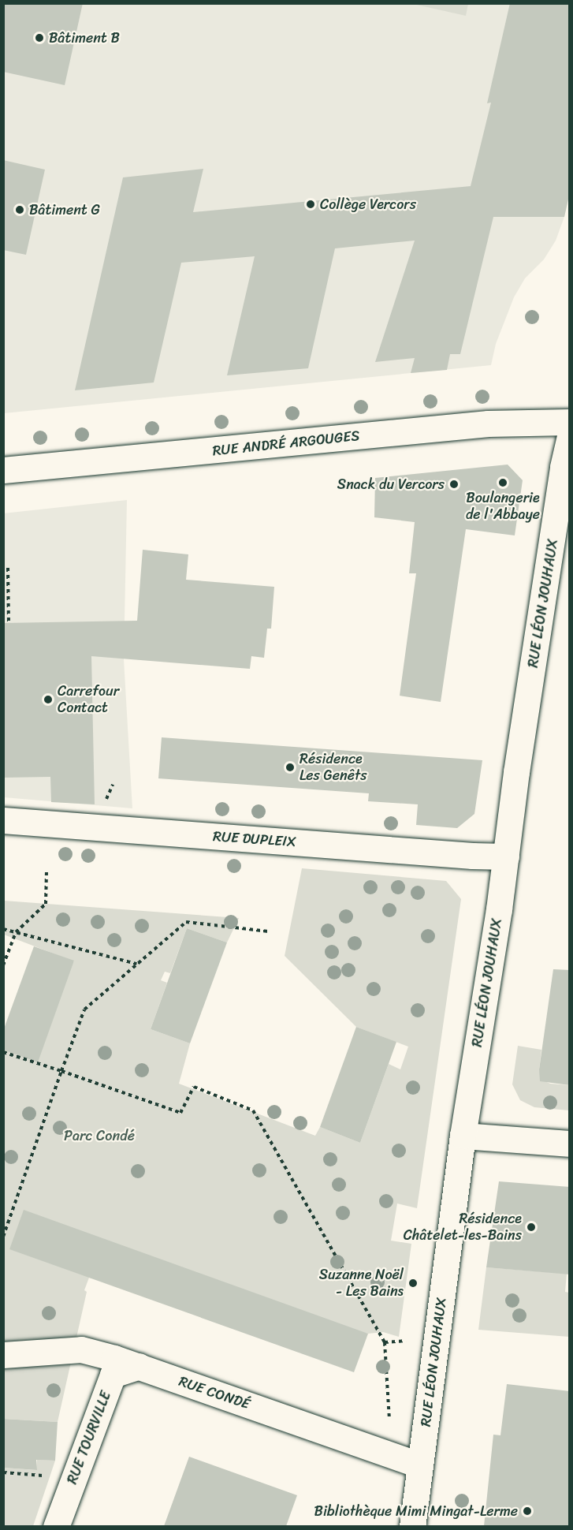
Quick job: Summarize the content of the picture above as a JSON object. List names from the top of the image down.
{
  "streets": {
    "street": [
      "RUE ANDRÉ ARGOUGES",
      "RUE LÉON JOUHAUX",
      "RUE DUPLEIX",
      "RUE CONDÉ",
      "RUE TOURVILLE"
    ]
  },
  "crossings": [
    ["RUE LÉON JOUHAUX", "RUE DUPLEIX"],
    ["RUE LÉON JOUHAUX", "RUE CONDÉ"],
    ["RUE CONDÉ", "RUE TOURVILLE"]
  ],
  "parks": ["Parc Condé"],
  "places": [
    "Bâtiment B",
    "Collège Vercors",
    "Bâtiment G",
    "Boulangerie de l'Abbaye",
    "Snack du Vercors",
    "Carrefour Contact",
    "Résidence Les Genêts",
    "Résidence Châtelet-les-Bains",
    "Suzanne Noël - Les Bains",
    "Bibliothèque Mimi Mingat-Lerme"
  ]
}
